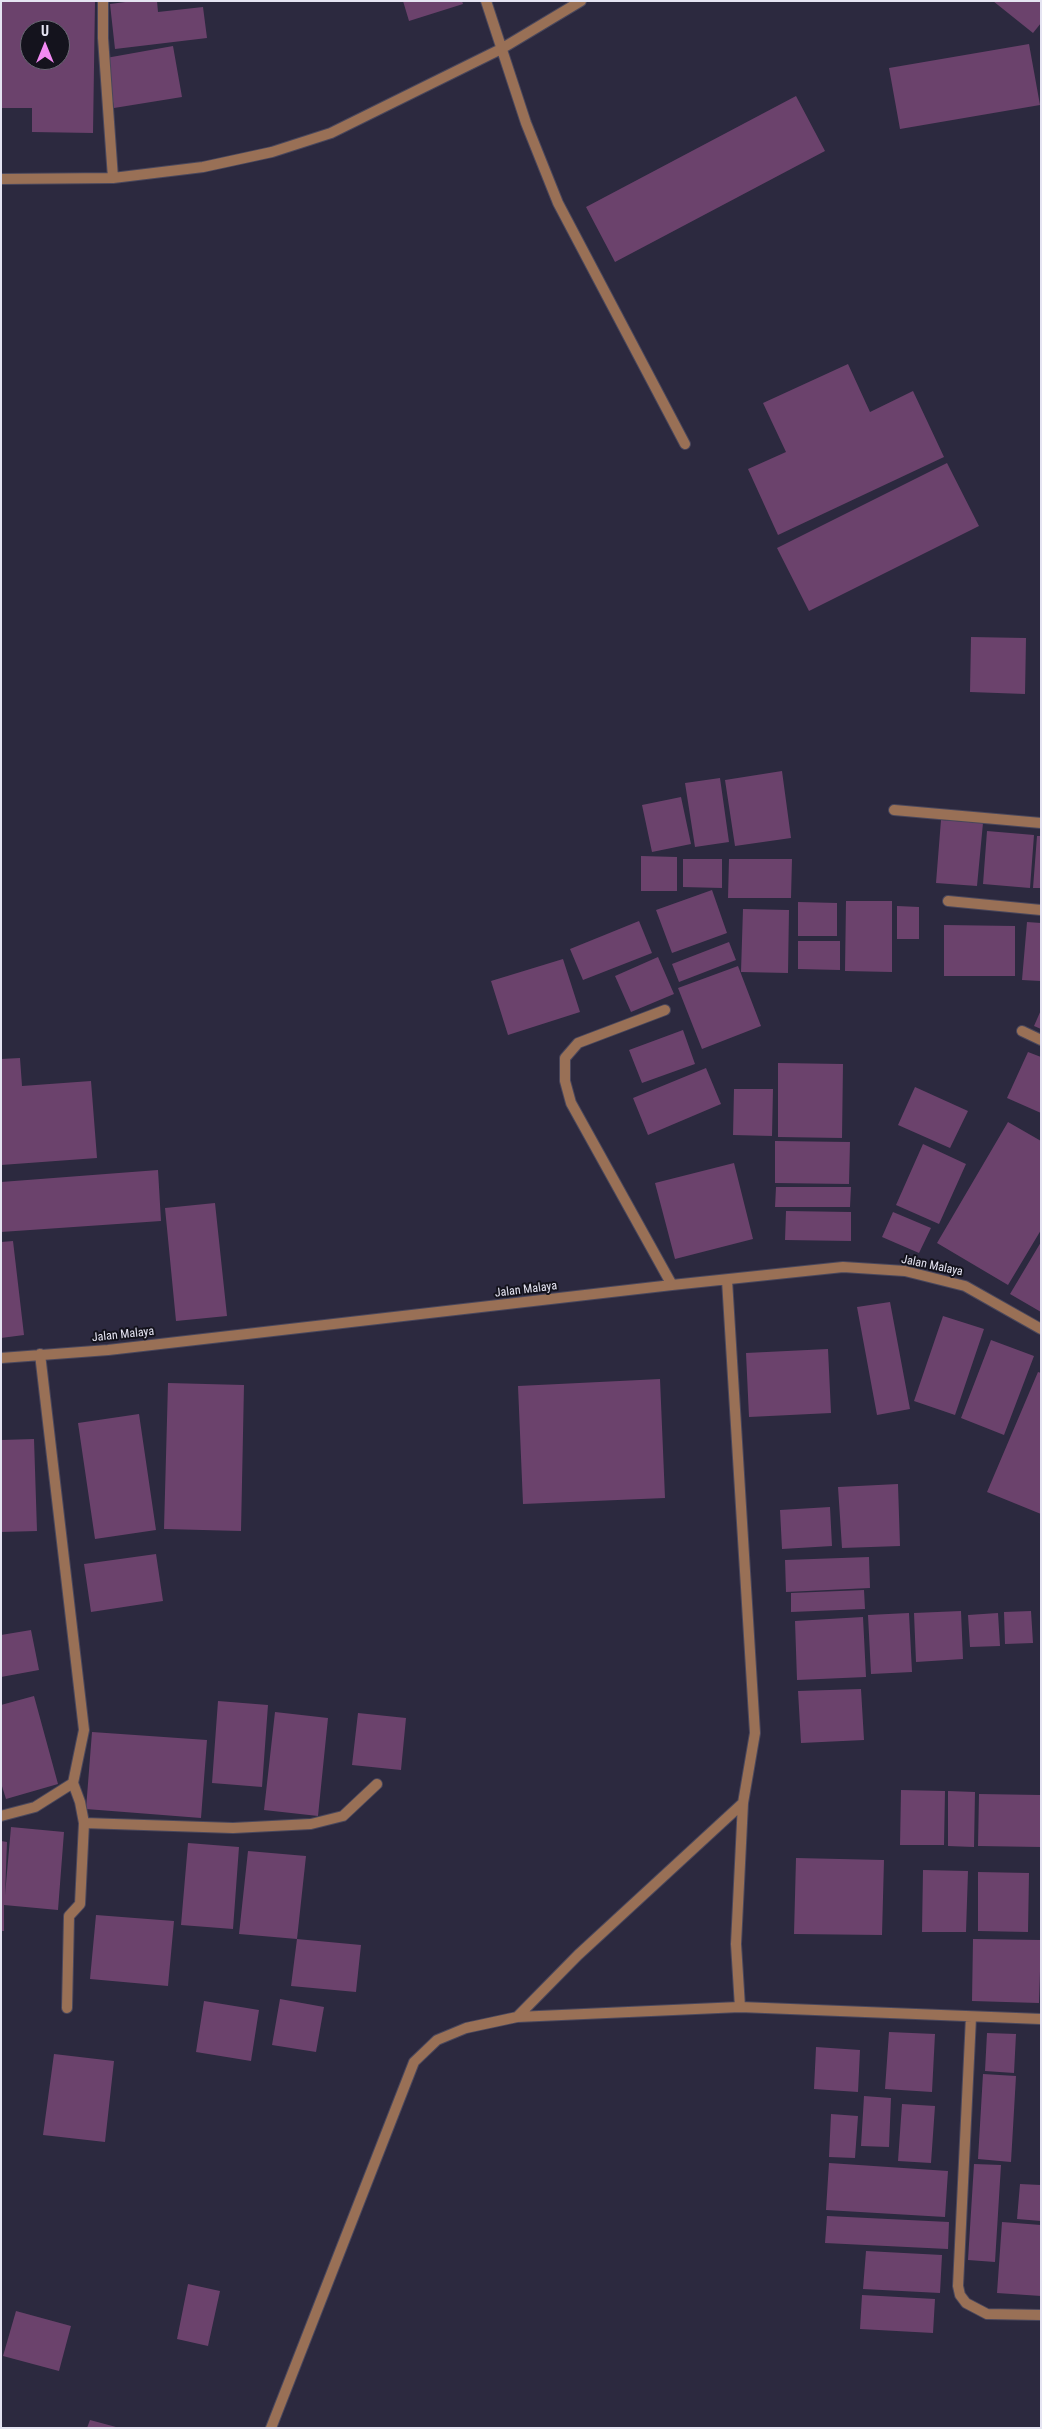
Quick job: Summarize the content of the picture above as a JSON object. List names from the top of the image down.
{
  "streets": {
    "street": ["Jalan Malaya"]
  },
  "north": "top"
}
